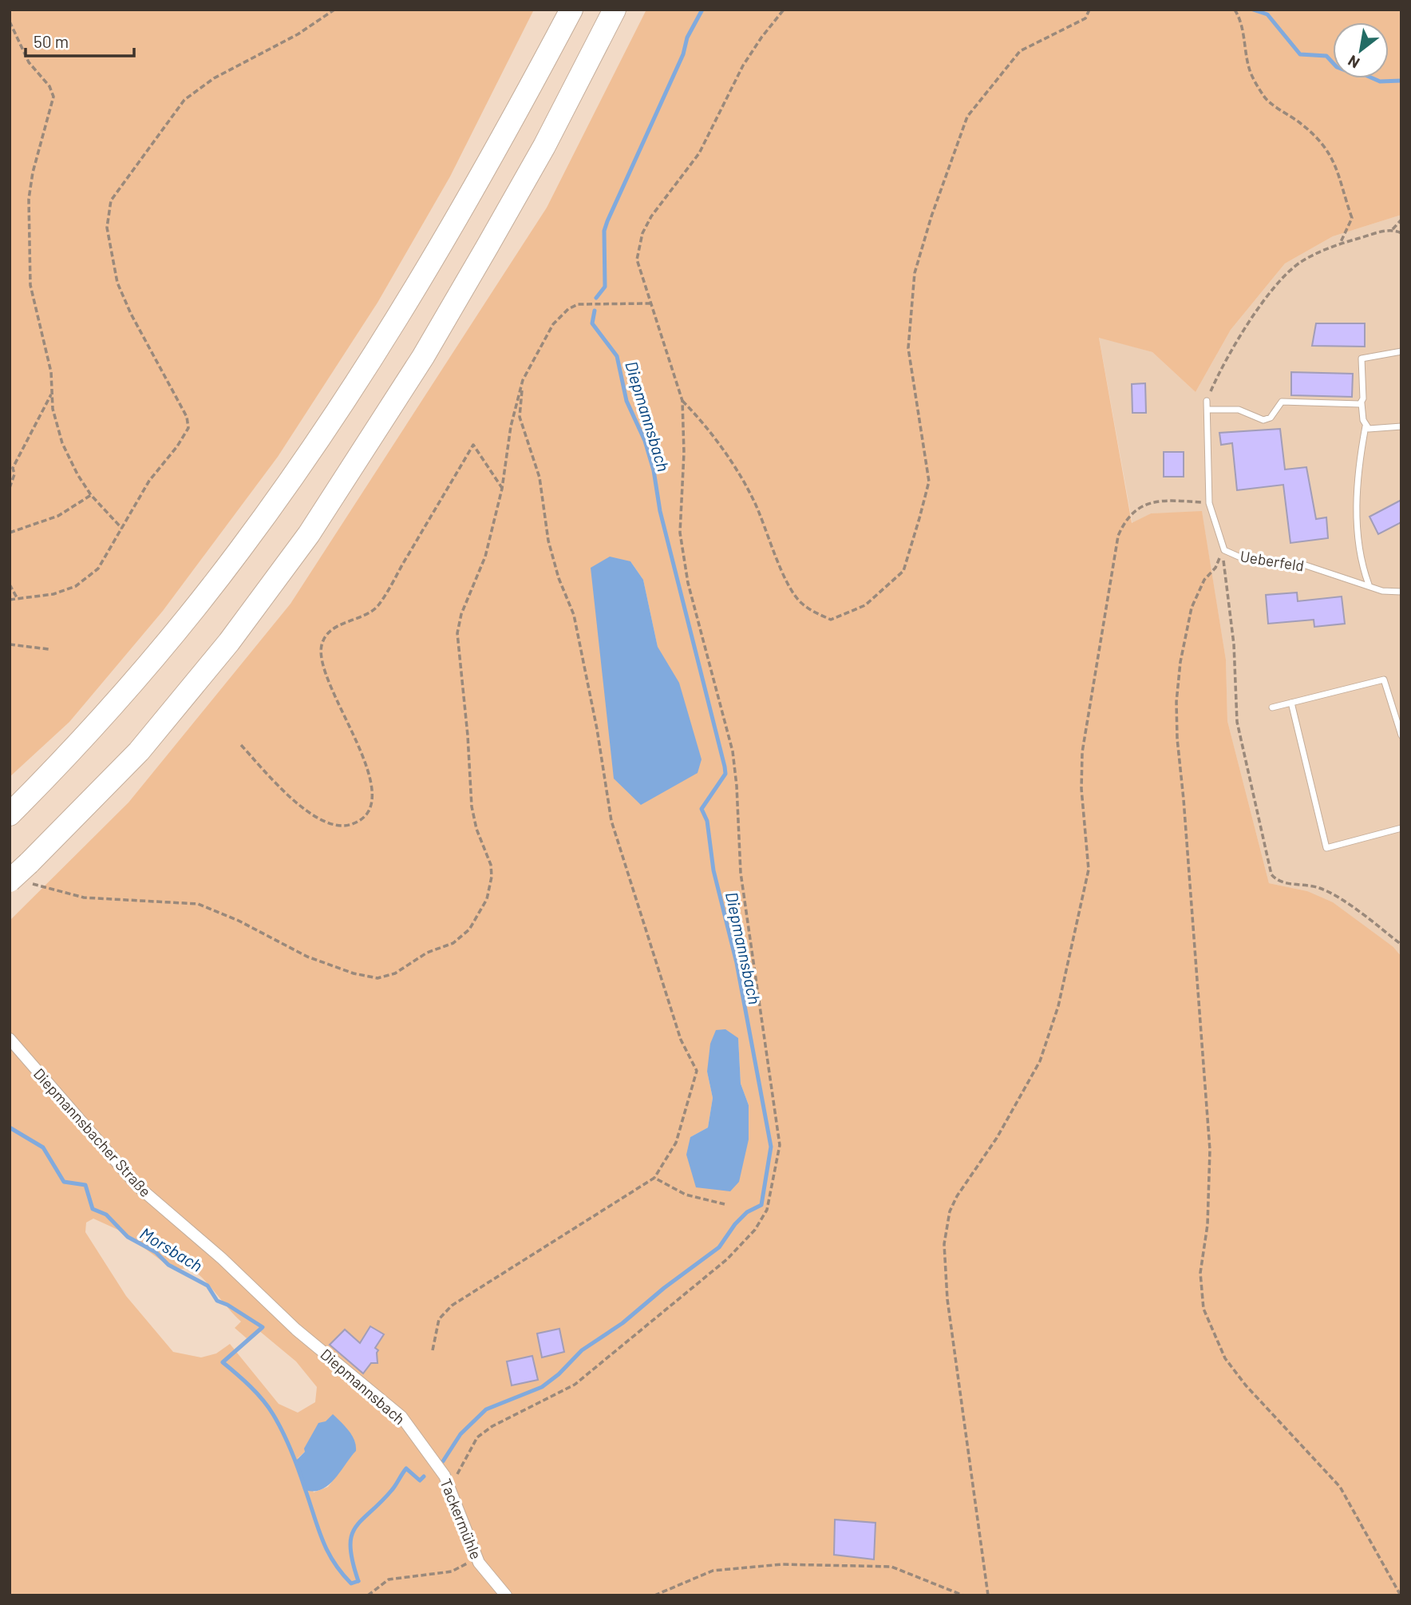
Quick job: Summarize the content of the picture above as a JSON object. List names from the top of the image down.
{
  "streets": {
    "street": ["Diepmannsbacher Straße", "Diepmannsbach", "Tackermühle"],
    "lane": ["Ueberfeld"]
  },
  "crossings": [
    ["Diepmannsbacher Straße", "Diepmannsbach"],
    ["Diepmannsbach", "Tackermühle"]
  ],
  "water": ["Diepmannsbach", "Morsbach"],
  "scale_bar": "50 m",
  "north": "bottom left"
}
